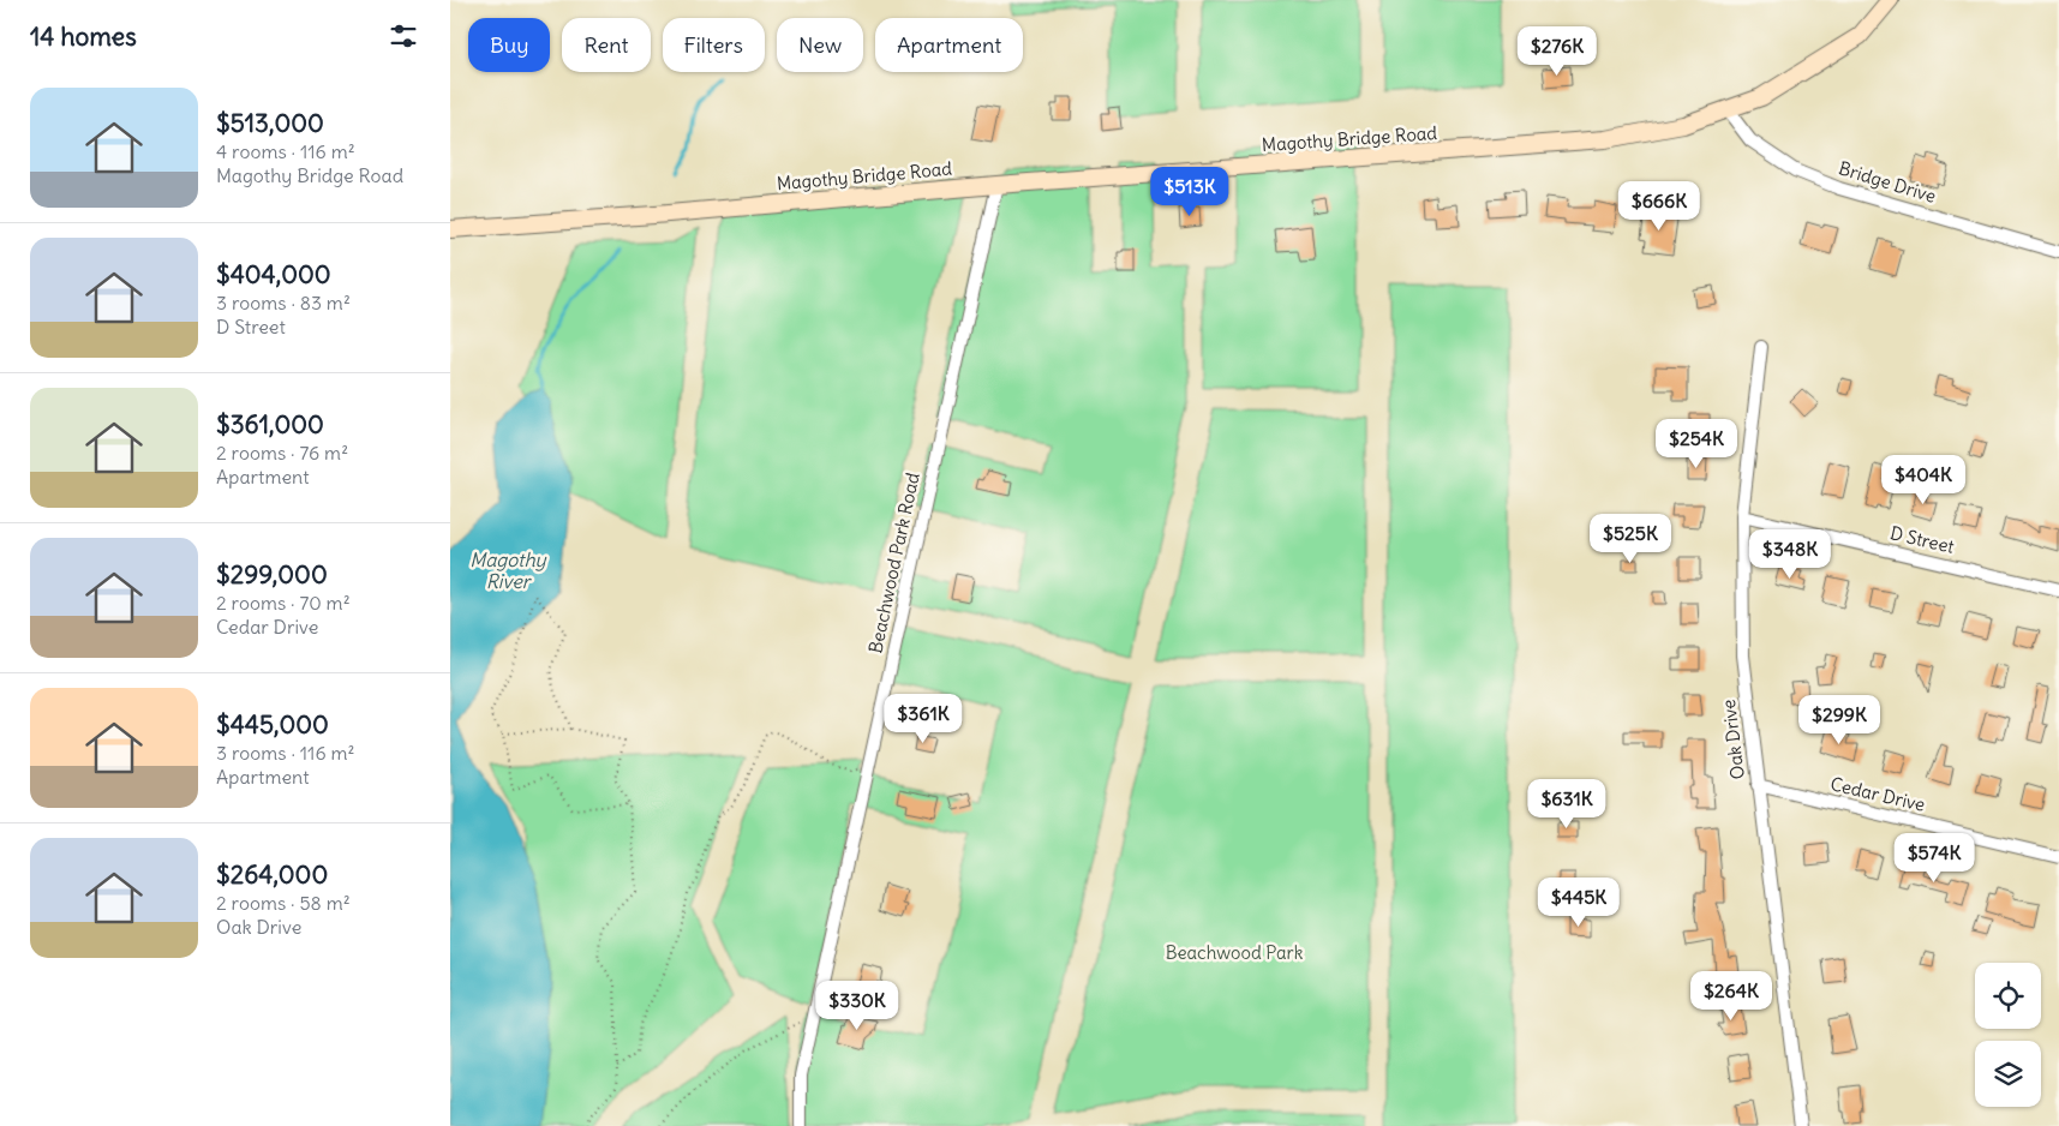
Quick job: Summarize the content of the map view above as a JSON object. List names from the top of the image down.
{
  "streets": {
    "main road": ["Magothy Bridge Road"],
    "street": [
      "Bridge Drive",
      "D Street",
      "Beachwood Park Road",
      "Oak Drive",
      "Cedar Drive"
    ]
  },
  "crossings": [
    ["Magothy Bridge Road", "Bridge Drive"],
    ["Magothy Bridge Road", "Beachwood Park Road"],
    ["D Street", "Oak Drive"],
    ["Oak Drive", "Cedar Drive"]
  ],
  "water": ["Magothy River"],
  "parks": ["Beachwood Park"],
  "page": {
    "heading": "14 homes",
    "chip": [
      "Buy",
      "Rent",
      "Filters",
      "New",
      "Apartment"
    ],
    "price": [
      "$276K",
      "$513K",
      "$666K",
      "$254K",
      "$404K",
      "$525K",
      "$348K",
      "$361K",
      "$299K",
      "$631K",
      "$574K",
      "$445K",
      "$264K",
      "$330K"
    ],
    "list": [
      {
        "name": "$513,000",
        "note": "4 rooms · 116 m² · Magothy Bridge Road"
      },
      {
        "name": "$404,000",
        "note": "3 rooms · 83 m² · D Street"
      },
      {
        "name": "$361,000",
        "note": "2 rooms · 76 m² · Apartment"
      },
      {
        "name": "$299,000",
        "note": "2 rooms · 70 m² · Cedar Drive"
      },
      {
        "name": "$445,000",
        "note": "3 rooms · 116 m² · Apartment"
      },
      {
        "name": "$264,000",
        "note": "2 rooms · 58 m² · Oak Drive"
      }
    ]
  }
}
